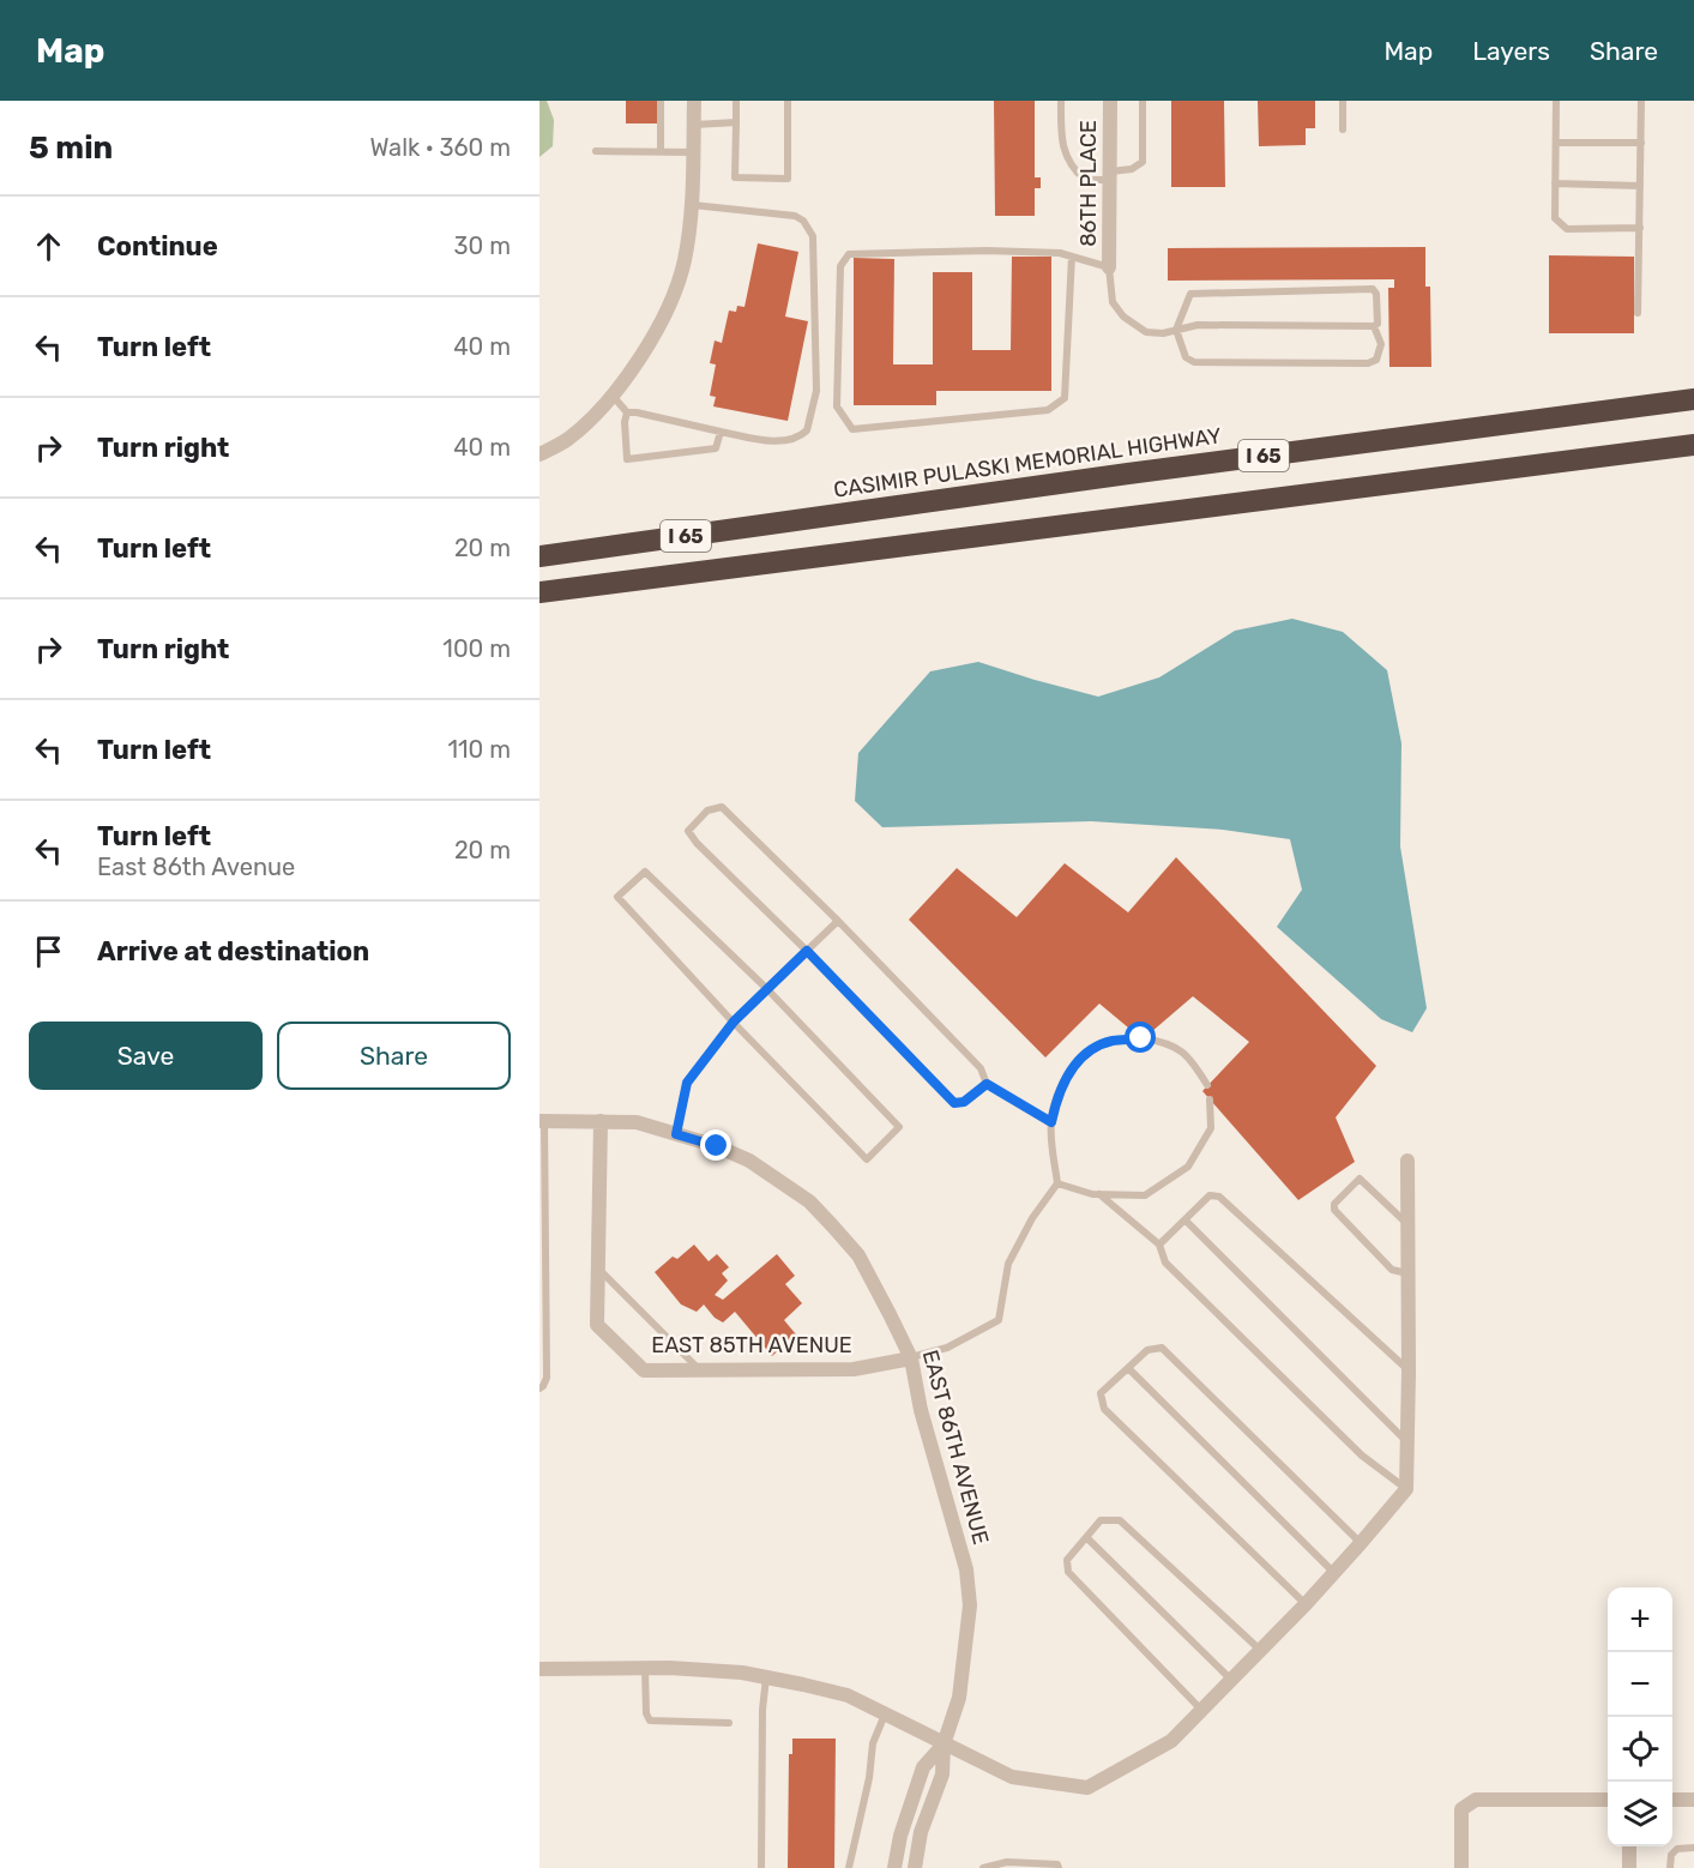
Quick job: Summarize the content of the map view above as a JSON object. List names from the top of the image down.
{
  "streets": {
    "highway": ["I 65", "CASIMIR PULASKI MEMORIAL HIGHWAY"],
    "street": ["86TH PLACE", "EAST 85TH AVENUE", "EAST 86TH AVENUE"]
  },
  "crossings": [
    ["EAST 85TH AVENUE", "EAST 86TH AVENUE"]
  ],
  "page": {
    "header": "Map",
    "nav": ["Map", "Layers", "Share"],
    "heading": ["5 min", "Walk · 360 m"],
    "list": [
      ["Continue", "30 m"],
      ["Turn left", "40 m"],
      ["Turn right", "40 m"],
      ["Turn left", "20 m"],
      ["Turn right", "100 m"],
      ["Turn left", "110 m"],
      ["Turn left", "East 86th Avenue", "20 m"],
      "Arrive at destination"
    ],
    "buttons": ["Save", "Share"],
    "map_buttons": ["+", "−"]
  }
}
